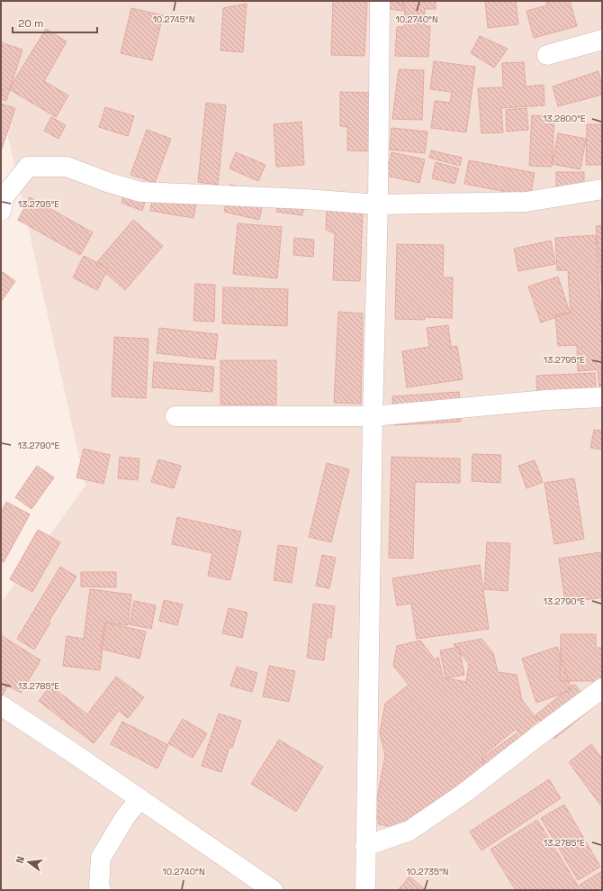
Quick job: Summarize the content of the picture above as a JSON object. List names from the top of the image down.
{
  "scale_bar": "20 m",
  "north": "left",
  "coordinates": [
    "10.2745°N",
    "10.2740°N",
    "13.2800°E",
    "13.2795°E",
    "13.2790°E",
    "13.2785°E",
    "10.2735°N"
  ]
}
